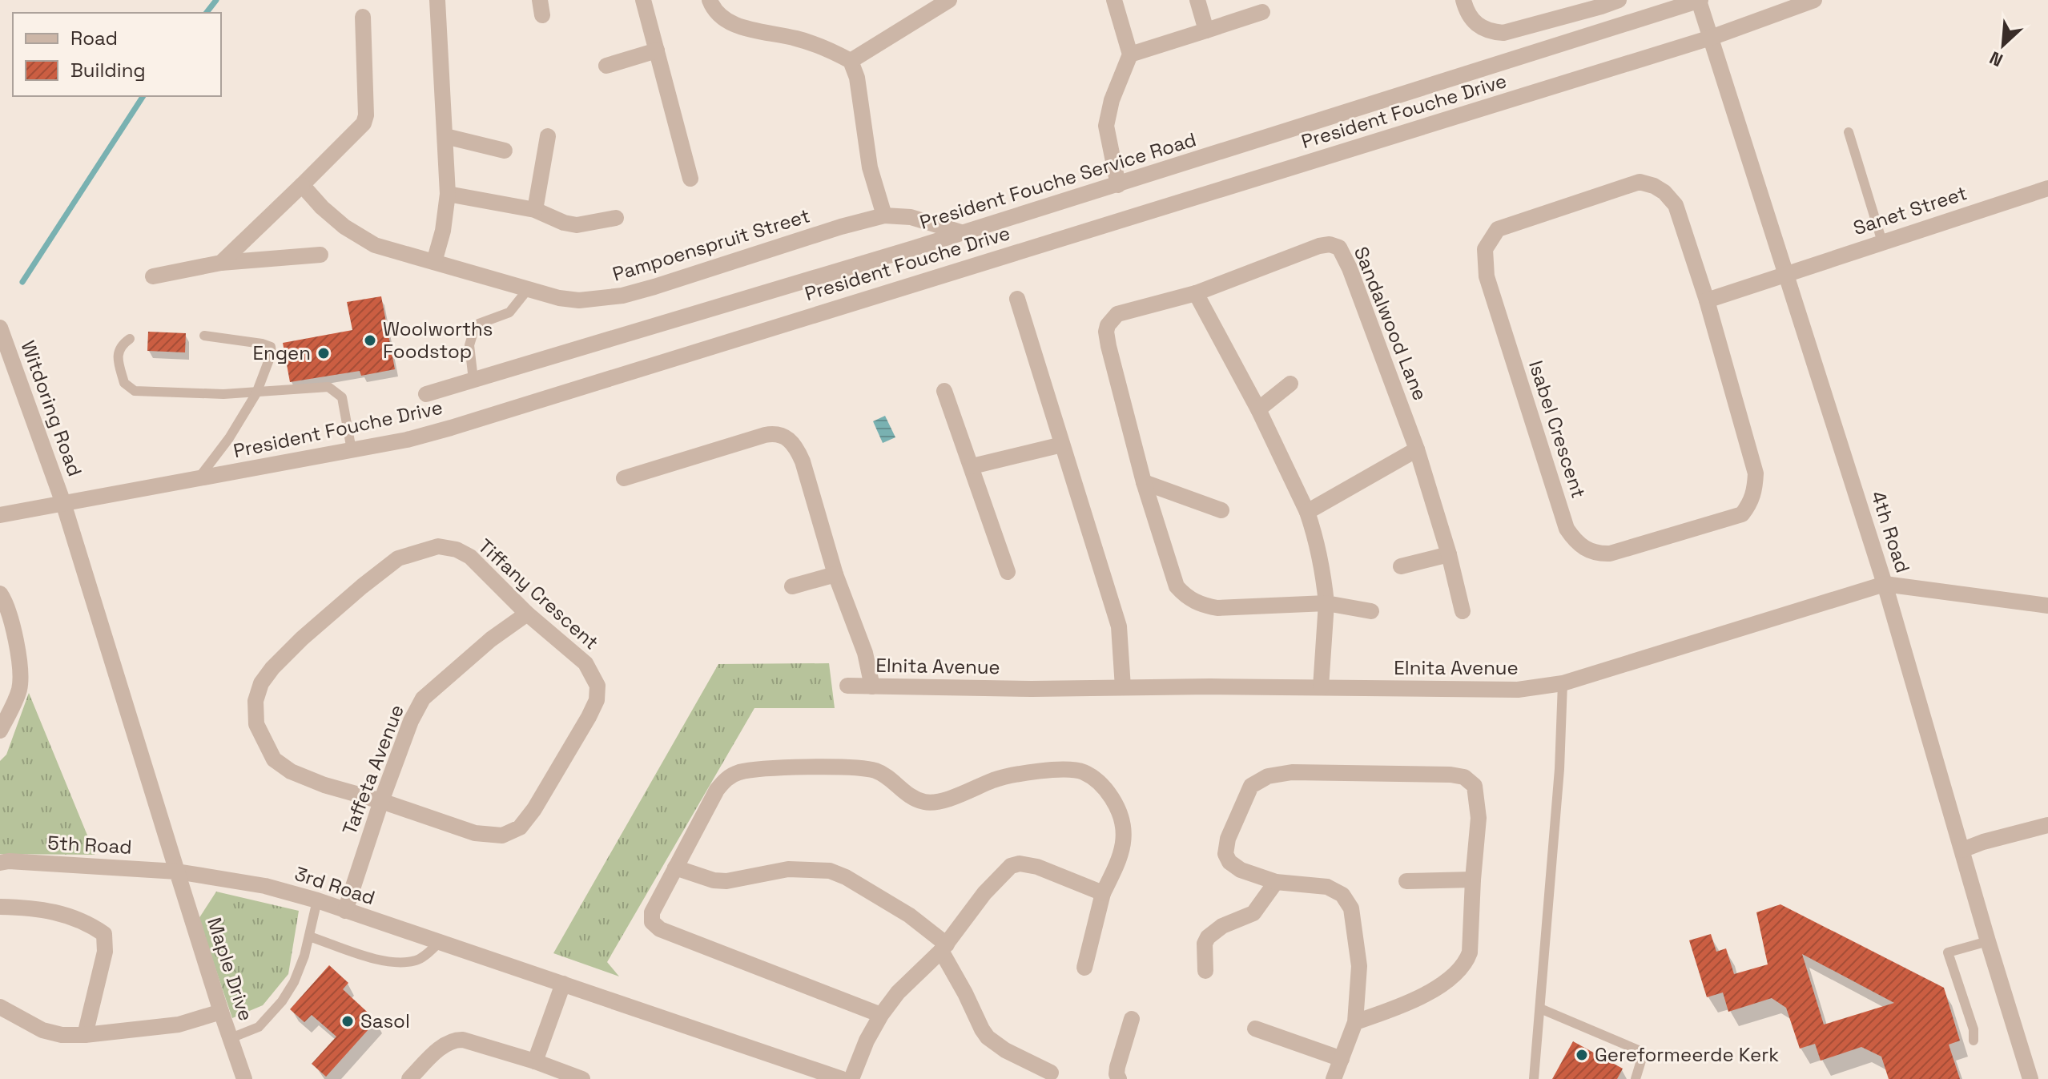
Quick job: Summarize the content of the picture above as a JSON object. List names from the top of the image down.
{
  "streets": {
    "street": [
      "President Fouche Drive",
      "President Fouche Service Road",
      "Sanet Street",
      "Pampoenspruit Street",
      "Sandalwood Lane",
      "Witdoring Road",
      "Isabel Crescent",
      "4th Road",
      "Tiffany Crescent",
      "Elnita Avenue",
      "Taffeta Avenue",
      "5th Road",
      "3rd Road",
      "Maple Drive"
    ]
  },
  "crossings": [
    ["President Fouche Drive", "Witdoring Road"],
    ["President Fouche Drive", "4th Road"],
    ["President Fouche Service Road", "Pampoenspruit Street"],
    ["President Fouche Service Road", "4th Road"],
    ["Sanet Street", "4th Road"],
    ["4th Road", "Elnita Avenue"],
    ["Tiffany Crescent", "Taffeta Avenue"],
    ["Taffeta Avenue", "3rd Road"],
    ["5th Road", "3rd Road"],
    ["5th Road", "Maple Drive"],
    ["3rd Road", "Maple Drive"]
  ],
  "places": [
    "Woolworths Foodstop",
    "Engen",
    "Sasol",
    "Gereformeerde Kerk"
  ],
  "legend": ["Road", "Building"],
  "north": "bottom left"
}
